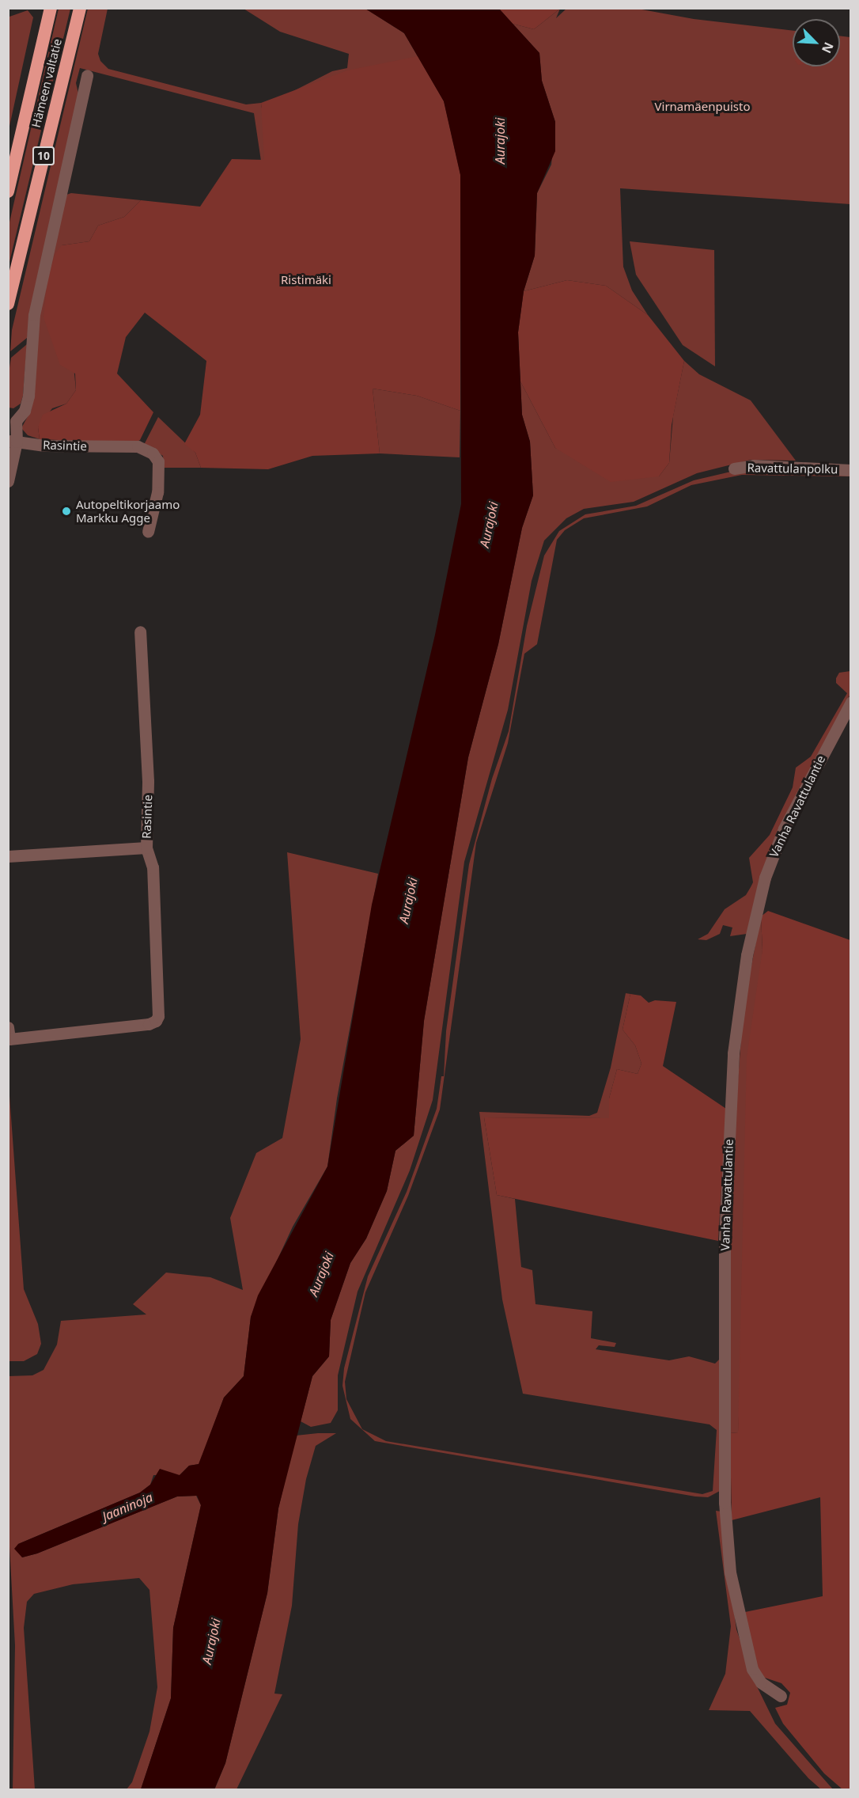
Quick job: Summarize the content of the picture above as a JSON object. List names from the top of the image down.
{
  "streets": {
    "highway": ["Hämeen valtatie", "10"],
    "street": ["Rasintie", "Ravattulanpolku", "Vanha Ravattulantie"]
  },
  "water": ["Aurajoki", "Jaaninoja"],
  "parks": ["Virnamäenpuisto", "Ristimäki"],
  "places": ["Autopeltikorjaamo Markku Agge"],
  "north": "bottom right"
}
